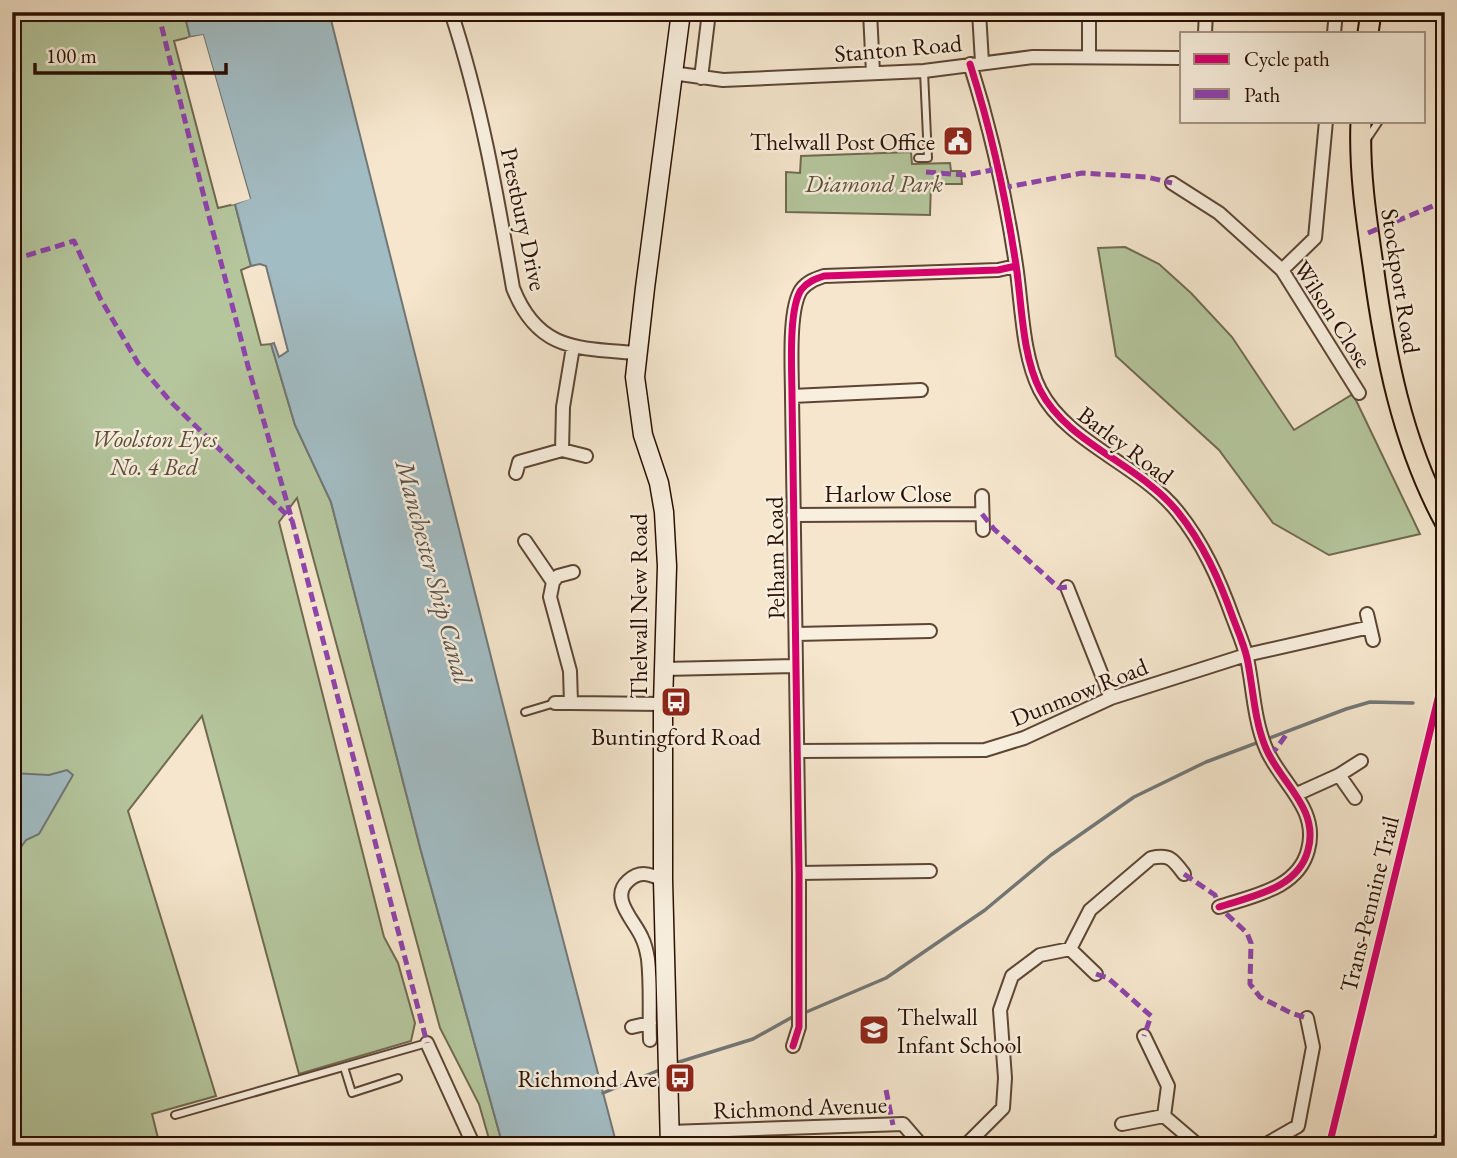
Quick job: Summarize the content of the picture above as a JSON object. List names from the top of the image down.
{
  "streets": {
    "main road": ["Stockport Road", "Thelwall New Road"],
    "street": [
      "Stanton Road",
      "Prestbury Drive",
      "Wilson Close",
      "Barley Road",
      "Harlow Close",
      "Pelham Road",
      "Dunmow Road",
      "Richmond Avenue"
    ],
    "cycle path": ["Trans-Pennine Trail"]
  },
  "crossings": [
    ["Stanton Road", "Barley Road"],
    ["Prestbury Drive", "Thelwall New Road"],
    ["Barley Road", "Pelham Road"],
    ["Barley Road", "Dunmow Road"],
    ["Harlow Close", "Pelham Road"],
    ["Pelham Road", "Dunmow Road"],
    ["Thelwall New Road", "Richmond Avenue"]
  ],
  "water": ["Manchester Ship Canal"],
  "parks": ["Diamond Park", "Woolston Eyes No. 4 Bed"],
  "places": {
    "public building": ["Thelwall Post Office"],
    "bus stop": ["Buntingford Road", "Richmond Ave"],
    "school or university": ["Thelwall Infant School"]
  },
  "legend": ["Cycle path", "Path"],
  "scale_bar": "100 m"
}
